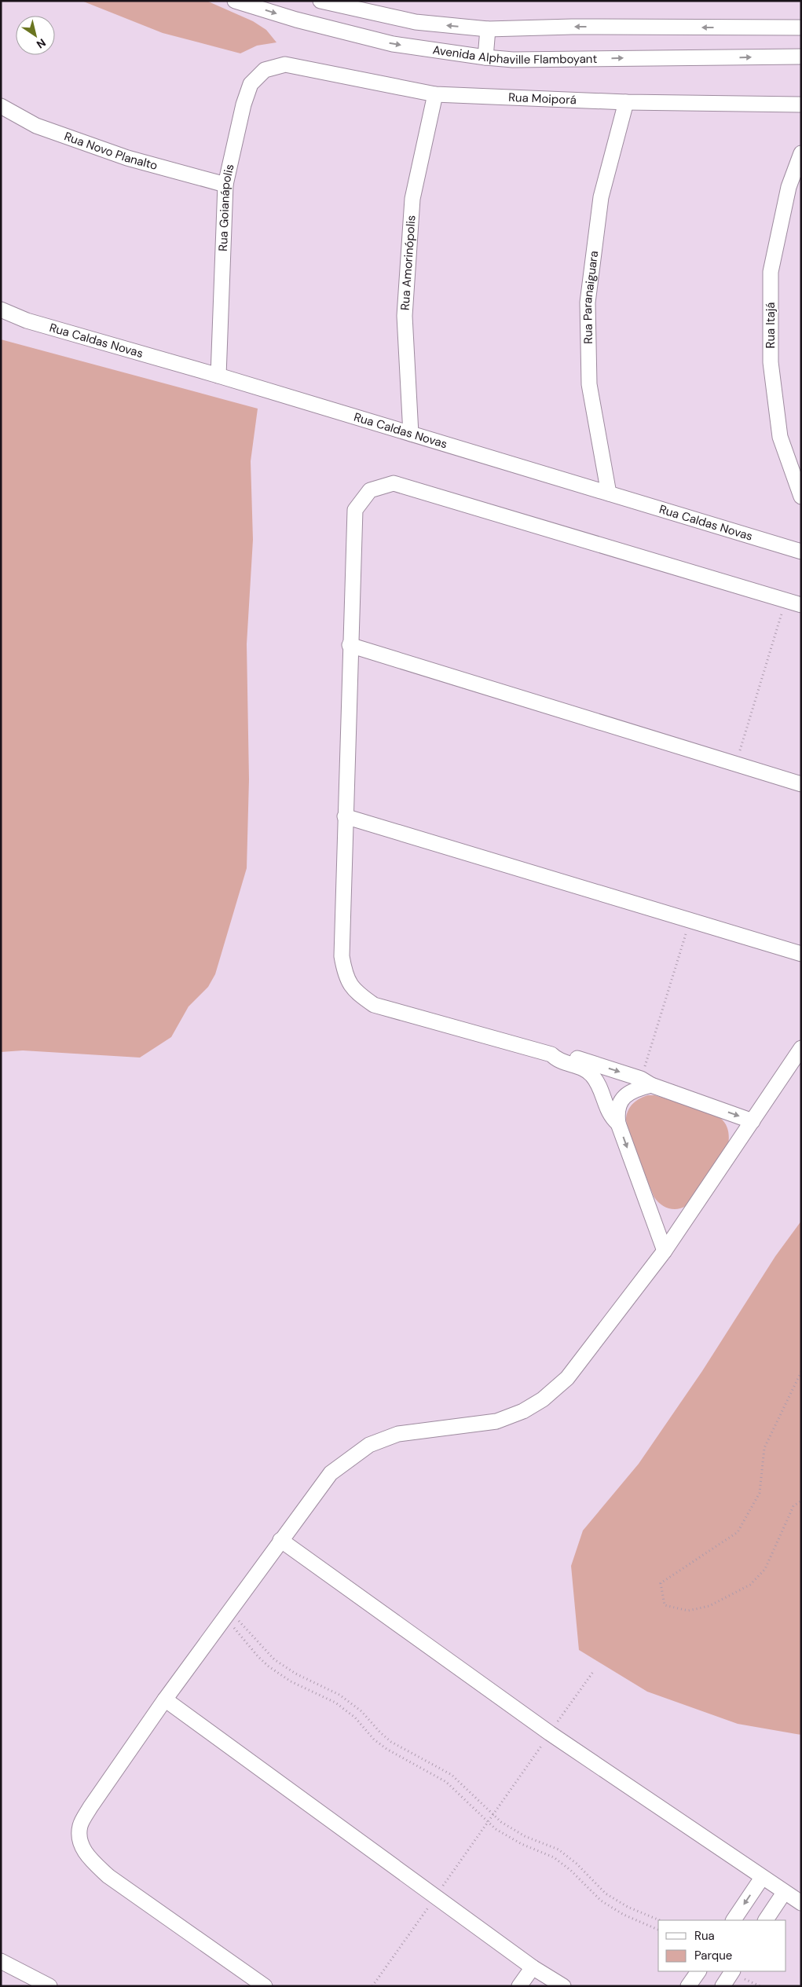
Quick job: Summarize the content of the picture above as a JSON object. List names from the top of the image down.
{
  "streets": {
    "street": [
      "Avenida Alphaville Flamboyant",
      "Rua Moiporá",
      "Rua Novo Planalto",
      "Rua Goianápolis",
      "Rua Amorinópolis",
      "Rua Paranaiguara",
      "Rua Itajá",
      "Rua Caldas Novas"
    ]
  },
  "crossings": [
    ["Rua Moiporá", "Rua Goianápolis"],
    ["Rua Moiporá", "Rua Amorinópolis"],
    ["Rua Moiporá", "Rua Paranaiguara"],
    ["Rua Novo Planalto", "Rua Goianápolis"],
    ["Rua Goianápolis", "Rua Caldas Novas"],
    ["Rua Amorinópolis", "Rua Caldas Novas"],
    ["Rua Paranaiguara", "Rua Caldas Novas"]
  ],
  "legend": ["Rua", "Parque"],
  "north": "bottom right"
}
